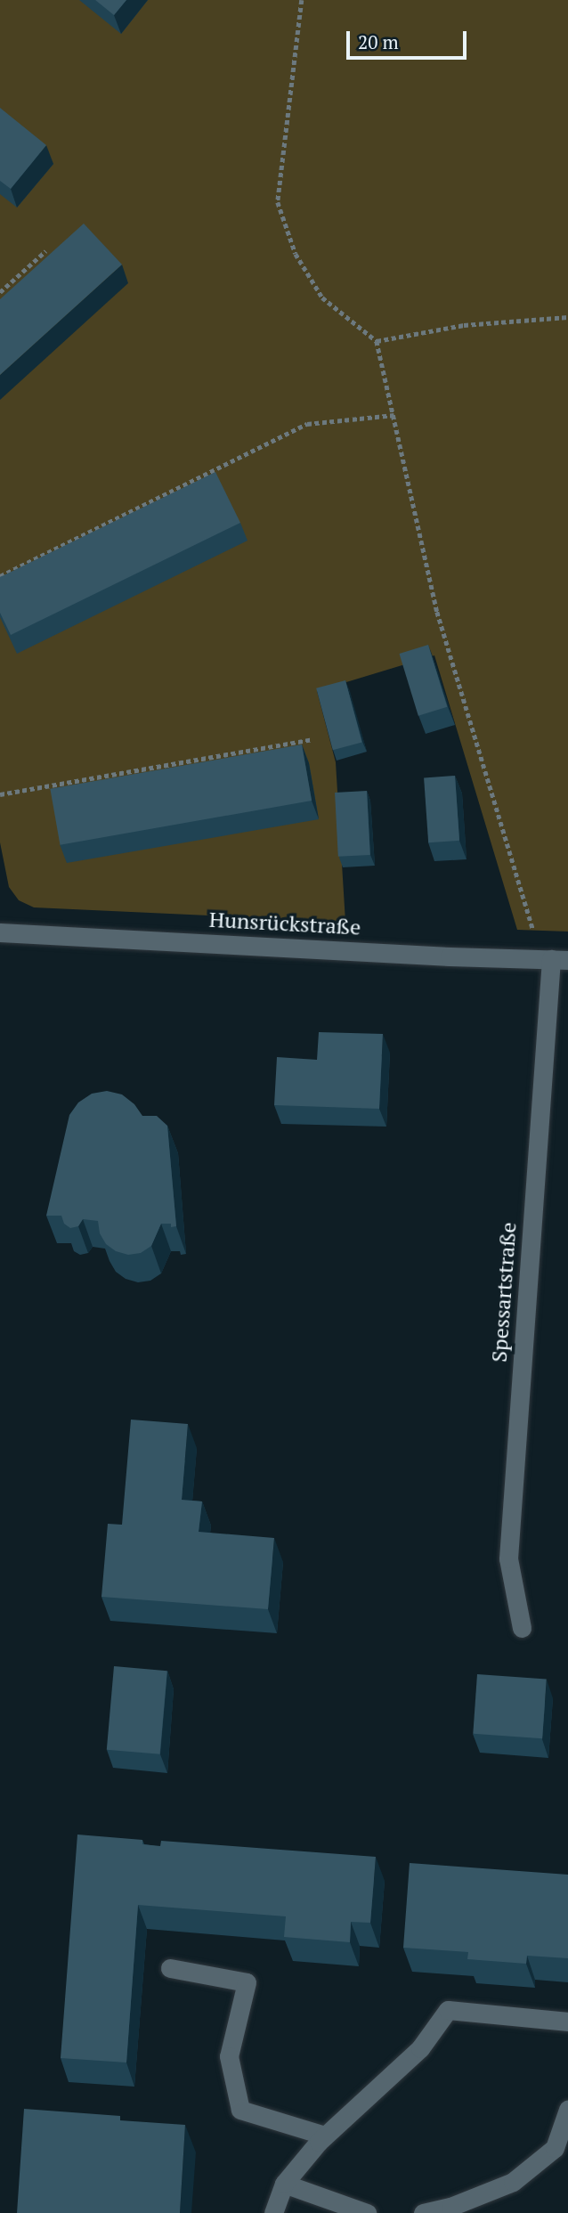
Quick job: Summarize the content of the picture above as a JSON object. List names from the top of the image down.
{
  "streets": {
    "street": ["Hunsrückstraße", "Spessartstraße"]
  },
  "crossings": [
    ["Hunsrückstraße", "Spessartstraße"]
  ],
  "scale_bar": "20 m"
}
